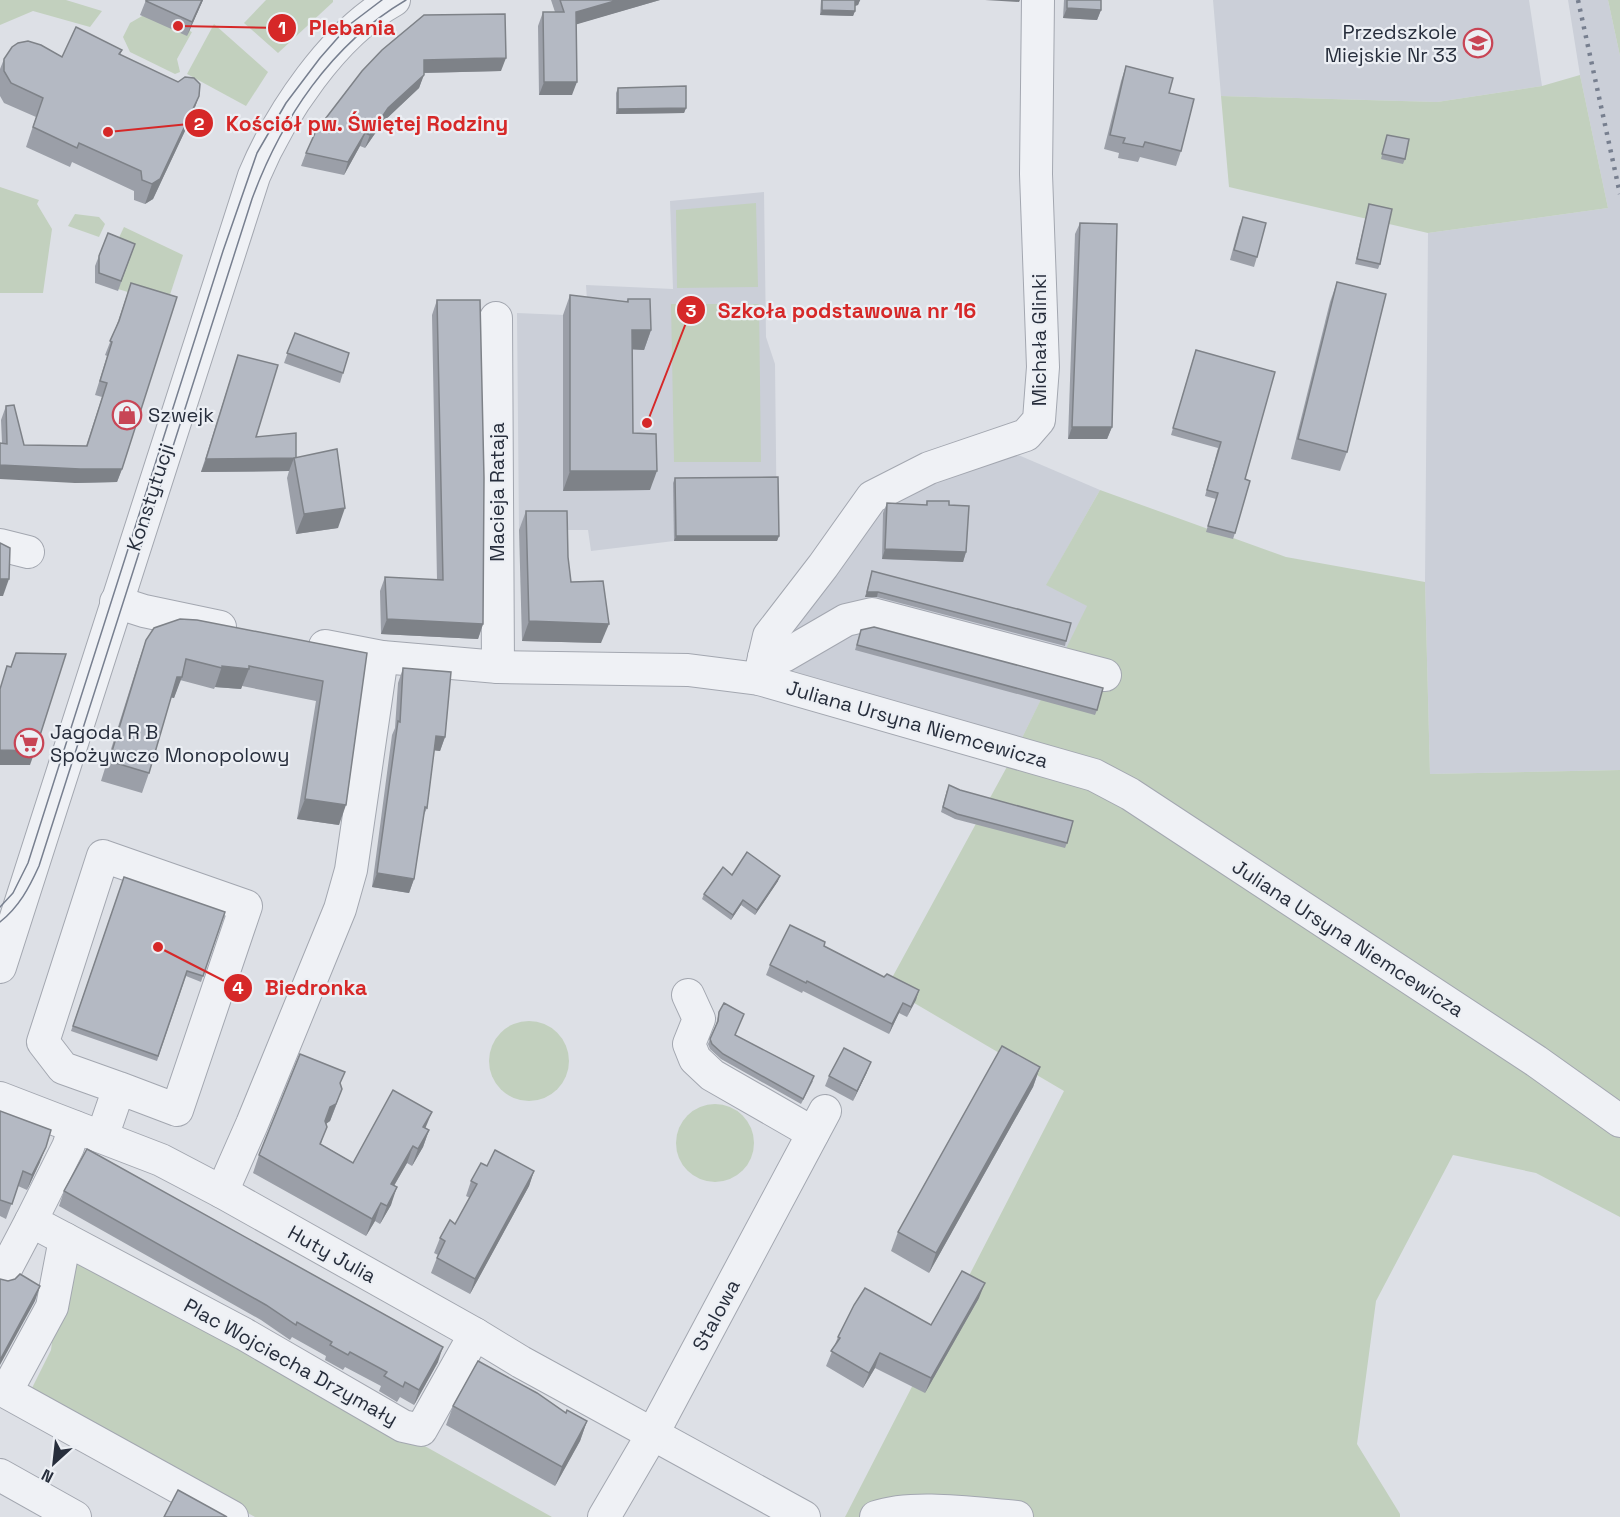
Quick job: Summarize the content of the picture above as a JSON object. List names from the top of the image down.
{
  "streets": {
    "street": [
      "Michała Glinki",
      "Macieja Rataja",
      "Konstytucji",
      "Juliana Ursyna Niemcewicza",
      "Huty Julia",
      "Stalowa",
      "Plac Wojciecha Drzymały"
    ]
  },
  "crossings": [
    ["Michała Glinki", "Juliana Ursyna Niemcewicza"],
    ["Macieja Rataja", "Juliana Ursyna Niemcewicza"],
    ["Huty Julia", "Stalowa"],
    ["Huty Julia", "Plac Wojciecha Drzymały"]
  ],
  "places": {
    "other": [
      "Plebania",
      "Kościół pw. Świętej Rodziny",
      "Szkoła podstawowa nr 16",
      "Biedronka"
    ],
    "school or university": ["Przedszkole Miejskie Nr 33"],
    "shop": ["Szwejk"],
    "supermarket": ["Jagoda R B Spożywczo Monopolowy"]
  },
  "north": "bottom left"
}
